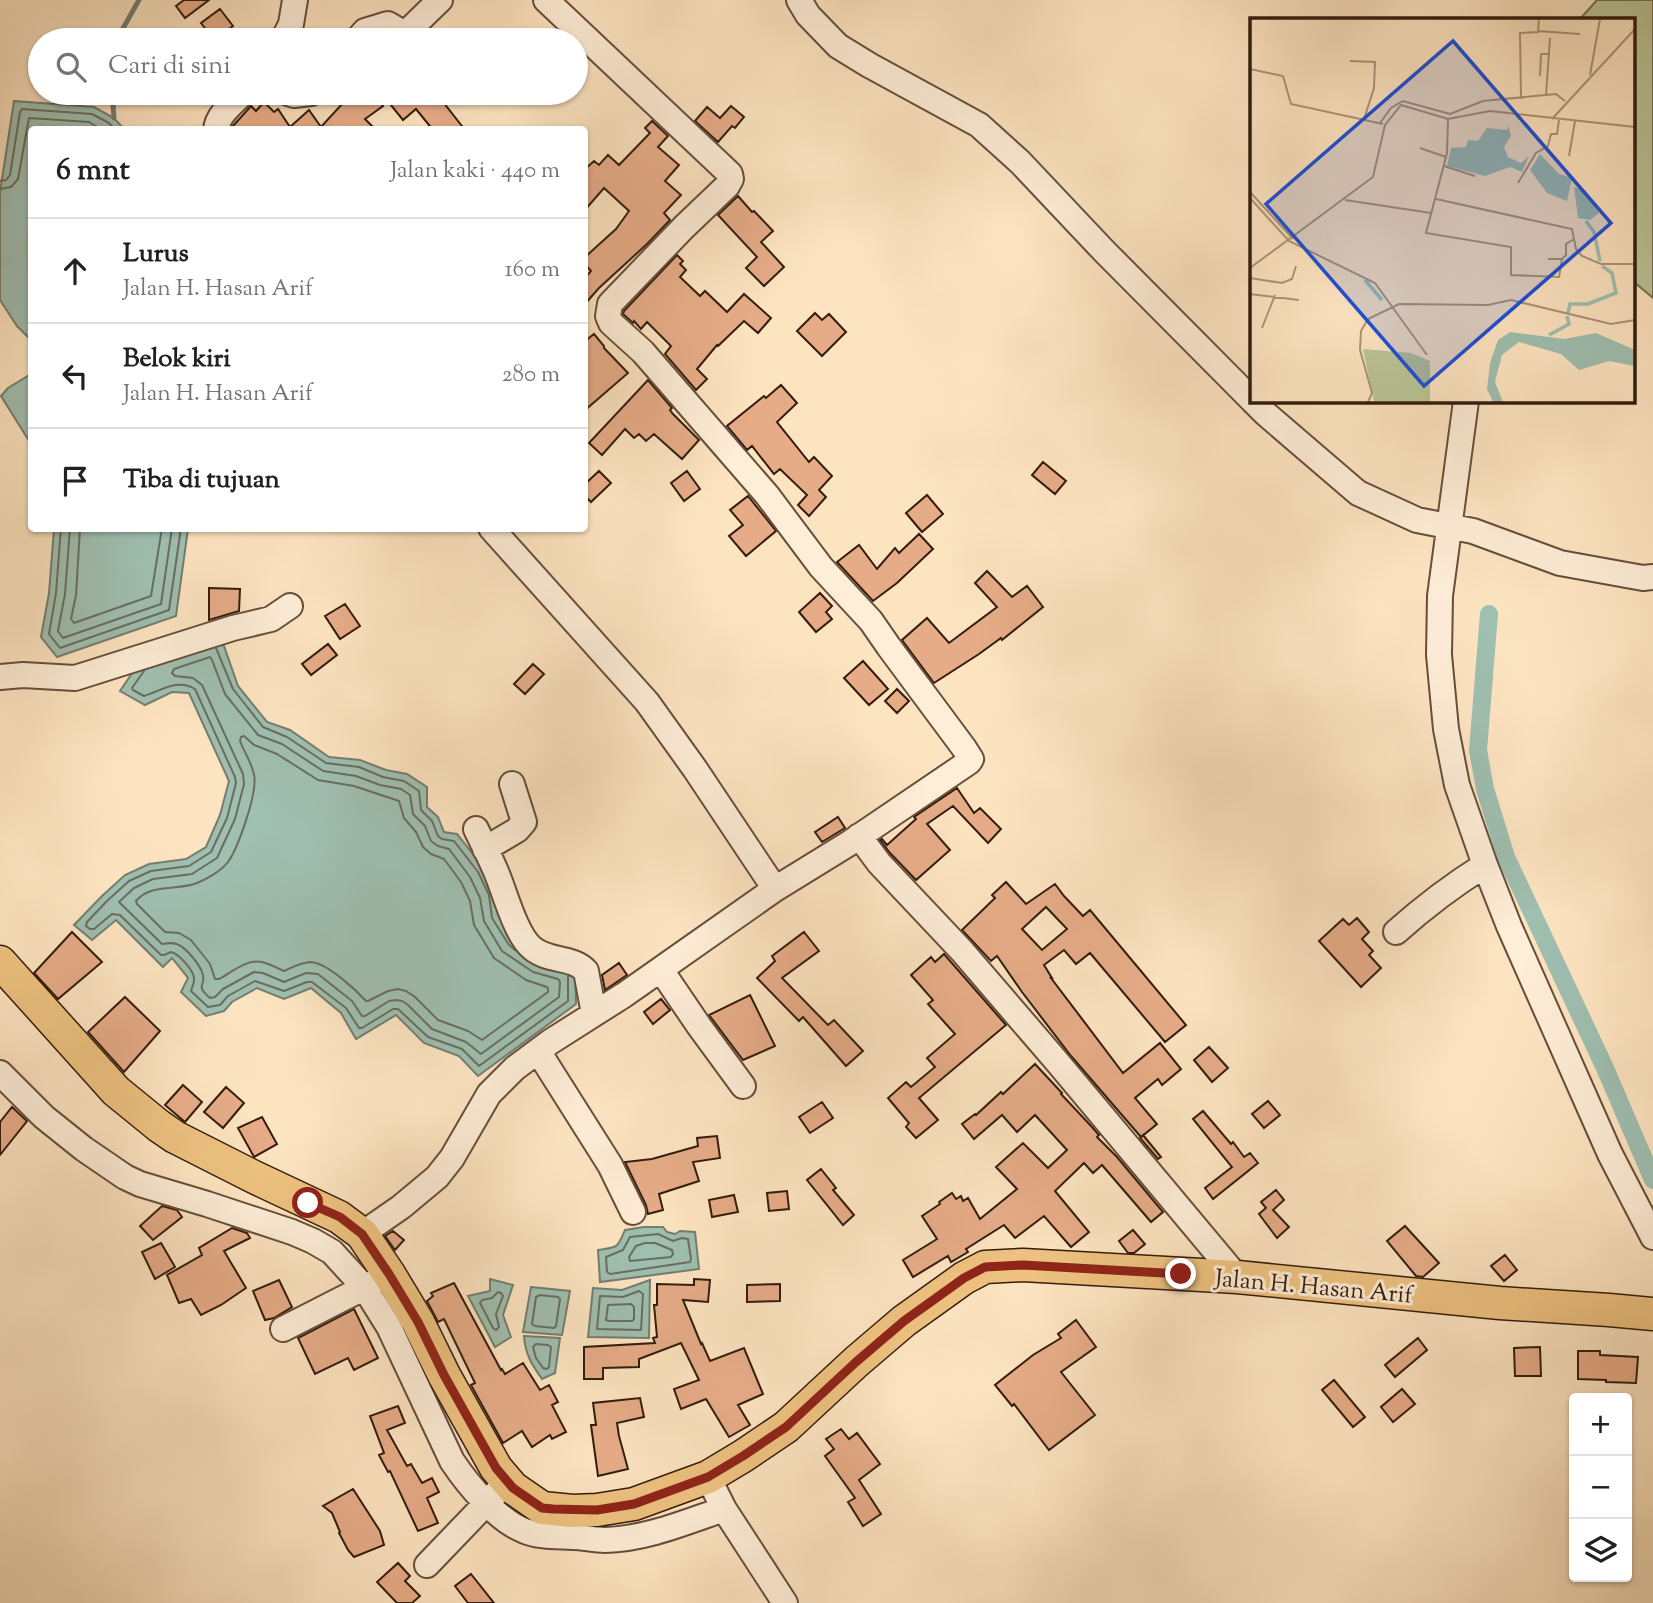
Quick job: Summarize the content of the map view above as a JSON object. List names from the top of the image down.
{
  "streets": {
    "main road": ["Jalan H. Hasan Arif"]
  },
  "page": {
    "search": "Cari di sini",
    "heading": ["6 mnt", "Jalan kaki · 440 m"],
    "list": [
      ["Lurus", "Jalan H. Hasan Arif", "160 m"],
      ["Belok kiri", "Jalan H. Hasan Arif", "280 m"],
      "Tiba di tujuan"
    ],
    "map_buttons": ["+", "−"]
  }
}
